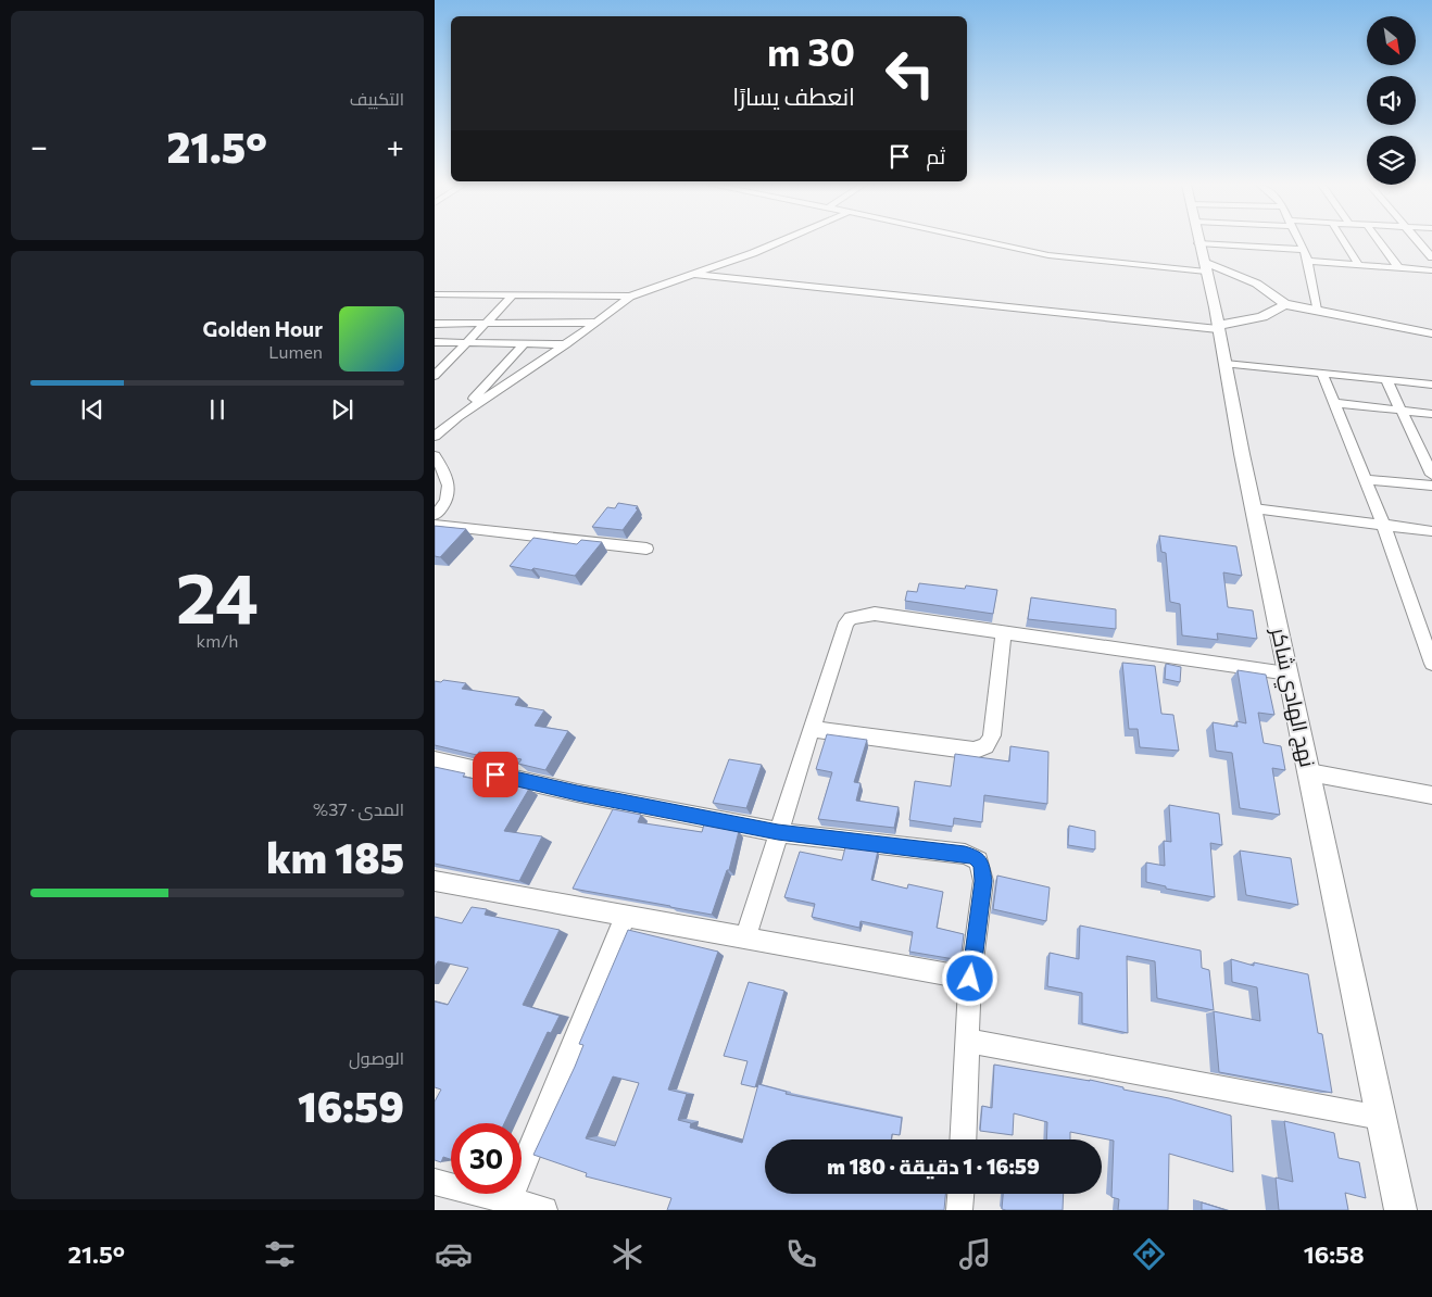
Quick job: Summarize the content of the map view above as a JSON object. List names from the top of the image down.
{
  "streets": {
    "street": ["نهج الهادي شاكر"]
  },
  "north": "bottom right",
  "page": {
    "tile": [
      "التكييف",
      ["24", "km/h"],
      ["المدى · 37%", "185 km"],
      ["الوصول", "16:59"]
    ],
    "turn": ["30 m", "انعطف يسارًا"],
    "heat": ["−", "21.5°", "+"],
    "then": "ثم",
    "song": ["Golden Hour", "Lumen"],
    "limit": "30",
    "trip": "16:59 · 1 دقيقة · 180 m",
    "tabs": ["16:58", "21.5°"]
  }
}
